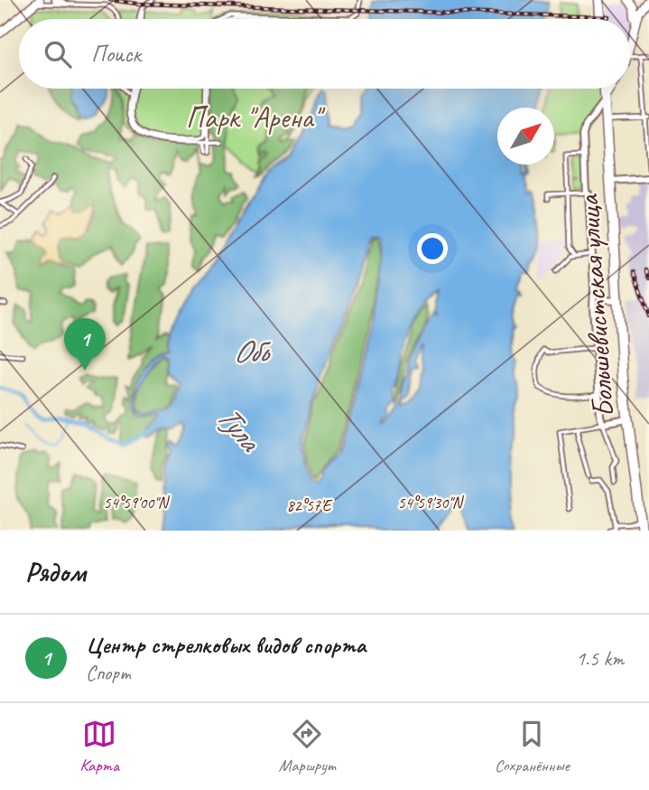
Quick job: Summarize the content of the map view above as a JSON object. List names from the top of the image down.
{
  "streets": {
    "highway": ["Большевистская улица"]
  },
  "water": ["Обь", "Тула"],
  "parks": ["Парк \"Арена\""],
  "north": "top right",
  "page": {
    "search": "Поиск",
    "pins": "1",
    "heading": "Рядом",
    "list": [
      {
        "mark": "1",
        "name": "Центр стрелковых видов спорта",
        "note": "Спорт",
        "value": "1.5 km"
      }
    ],
    "nav": ["Карта", "Маршрут", "Сохранённые"]
  },
  "coordinates": ["54°59'00\"N", "54°59'30\"N", "82°57'E"]
}
